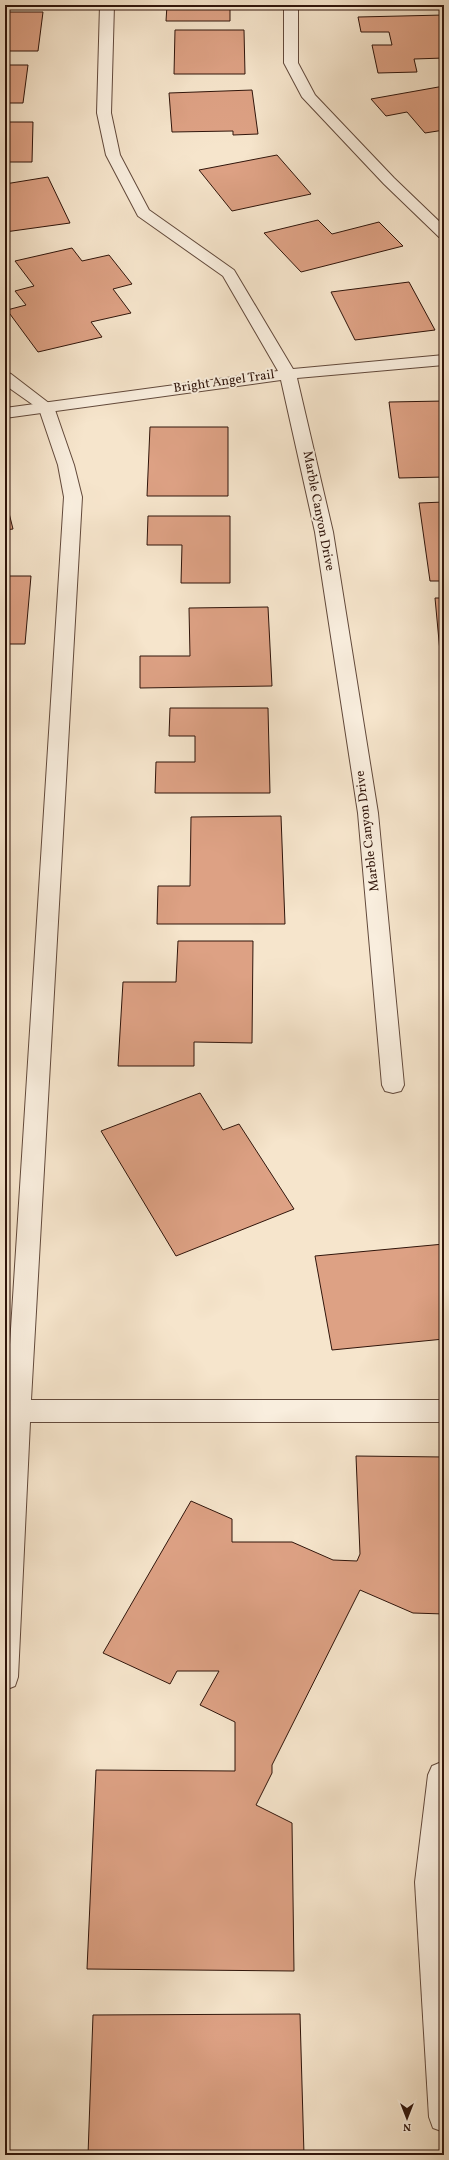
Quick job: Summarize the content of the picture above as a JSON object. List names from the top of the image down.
{
  "streets": {
    "street": ["Bright Angel Trail", "Marble Canyon Drive"]
  },
  "crossings": [
    ["Bright Angel Trail", "Marble Canyon Drive"]
  ],
  "north": "bottom"
}
